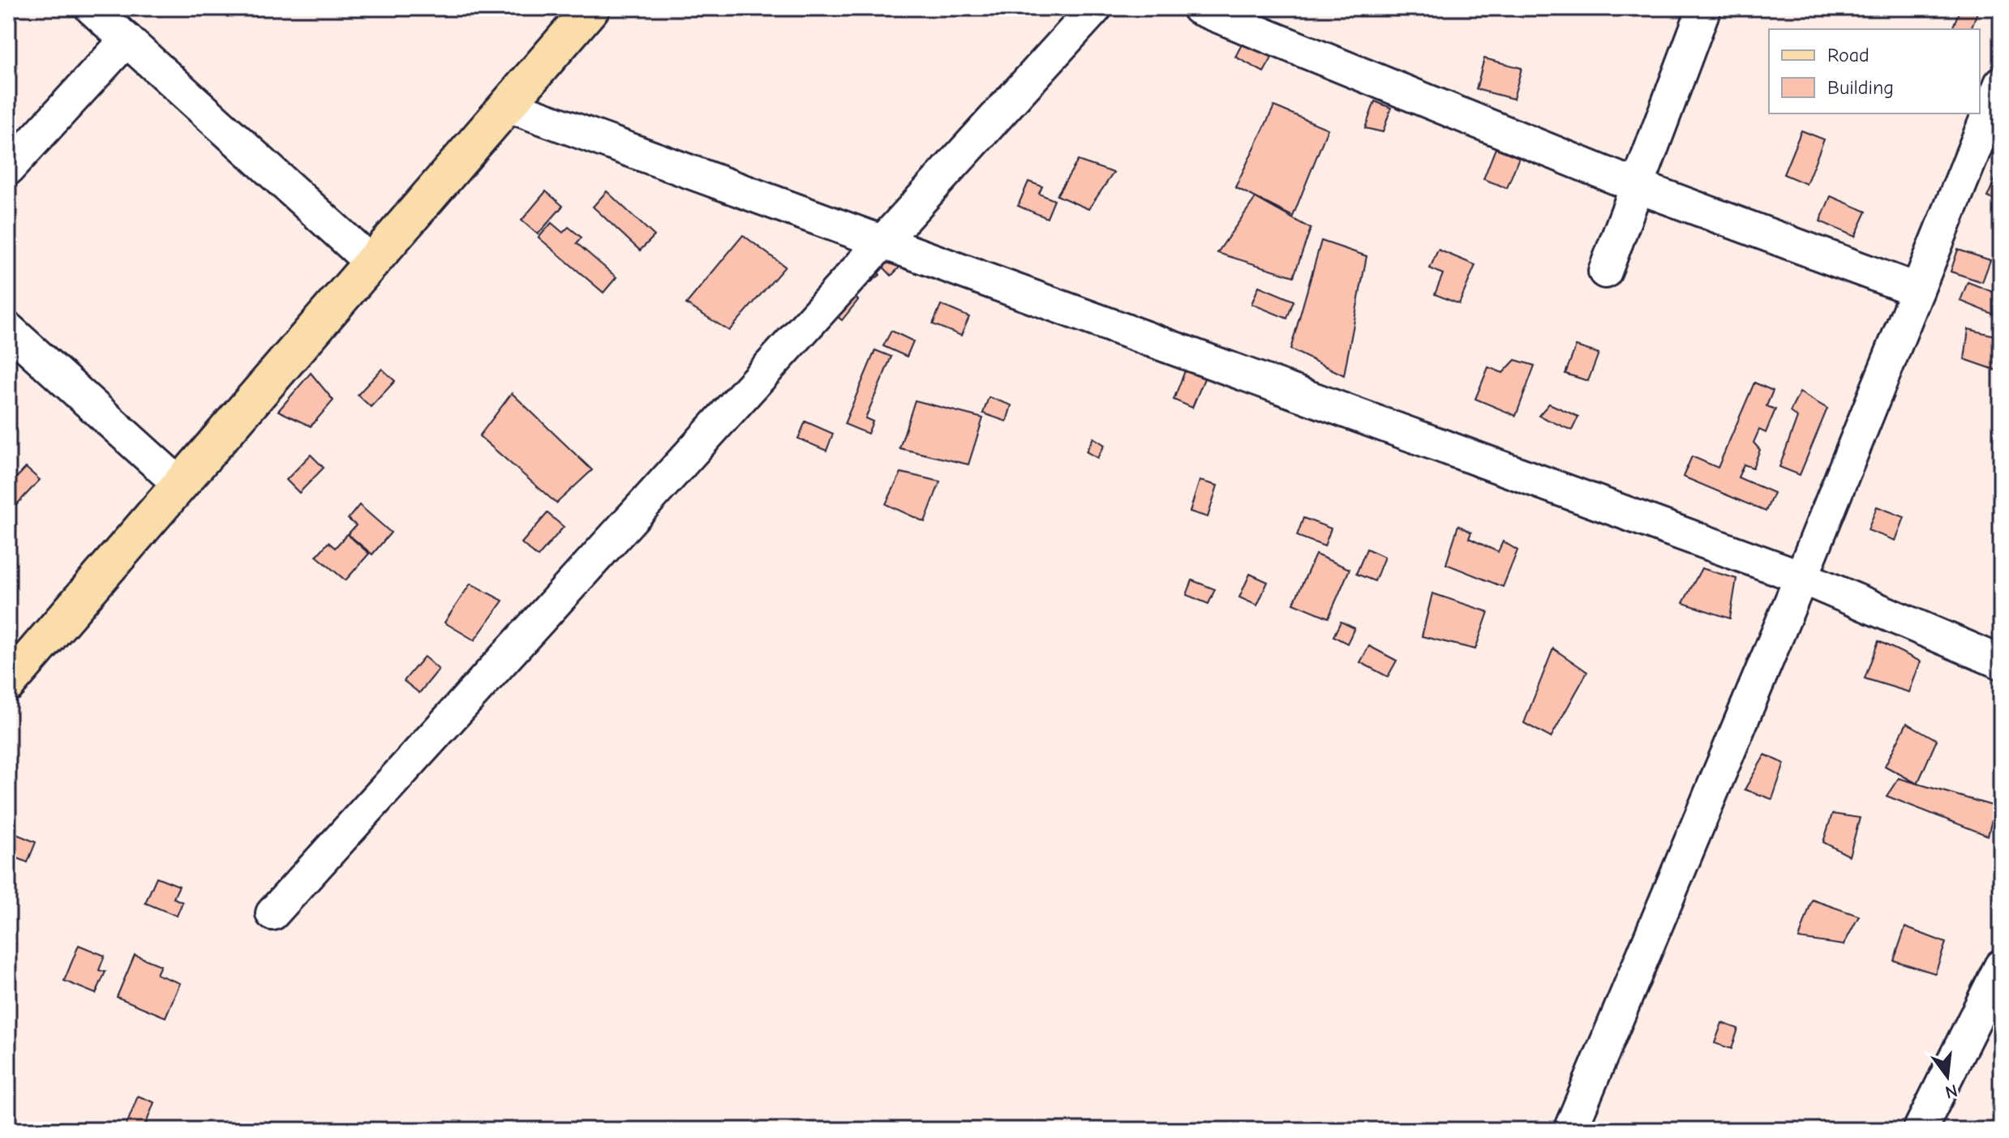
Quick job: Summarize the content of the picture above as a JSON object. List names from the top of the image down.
{
  "legend": ["Road", "Building"],
  "north": "bottom"
}
